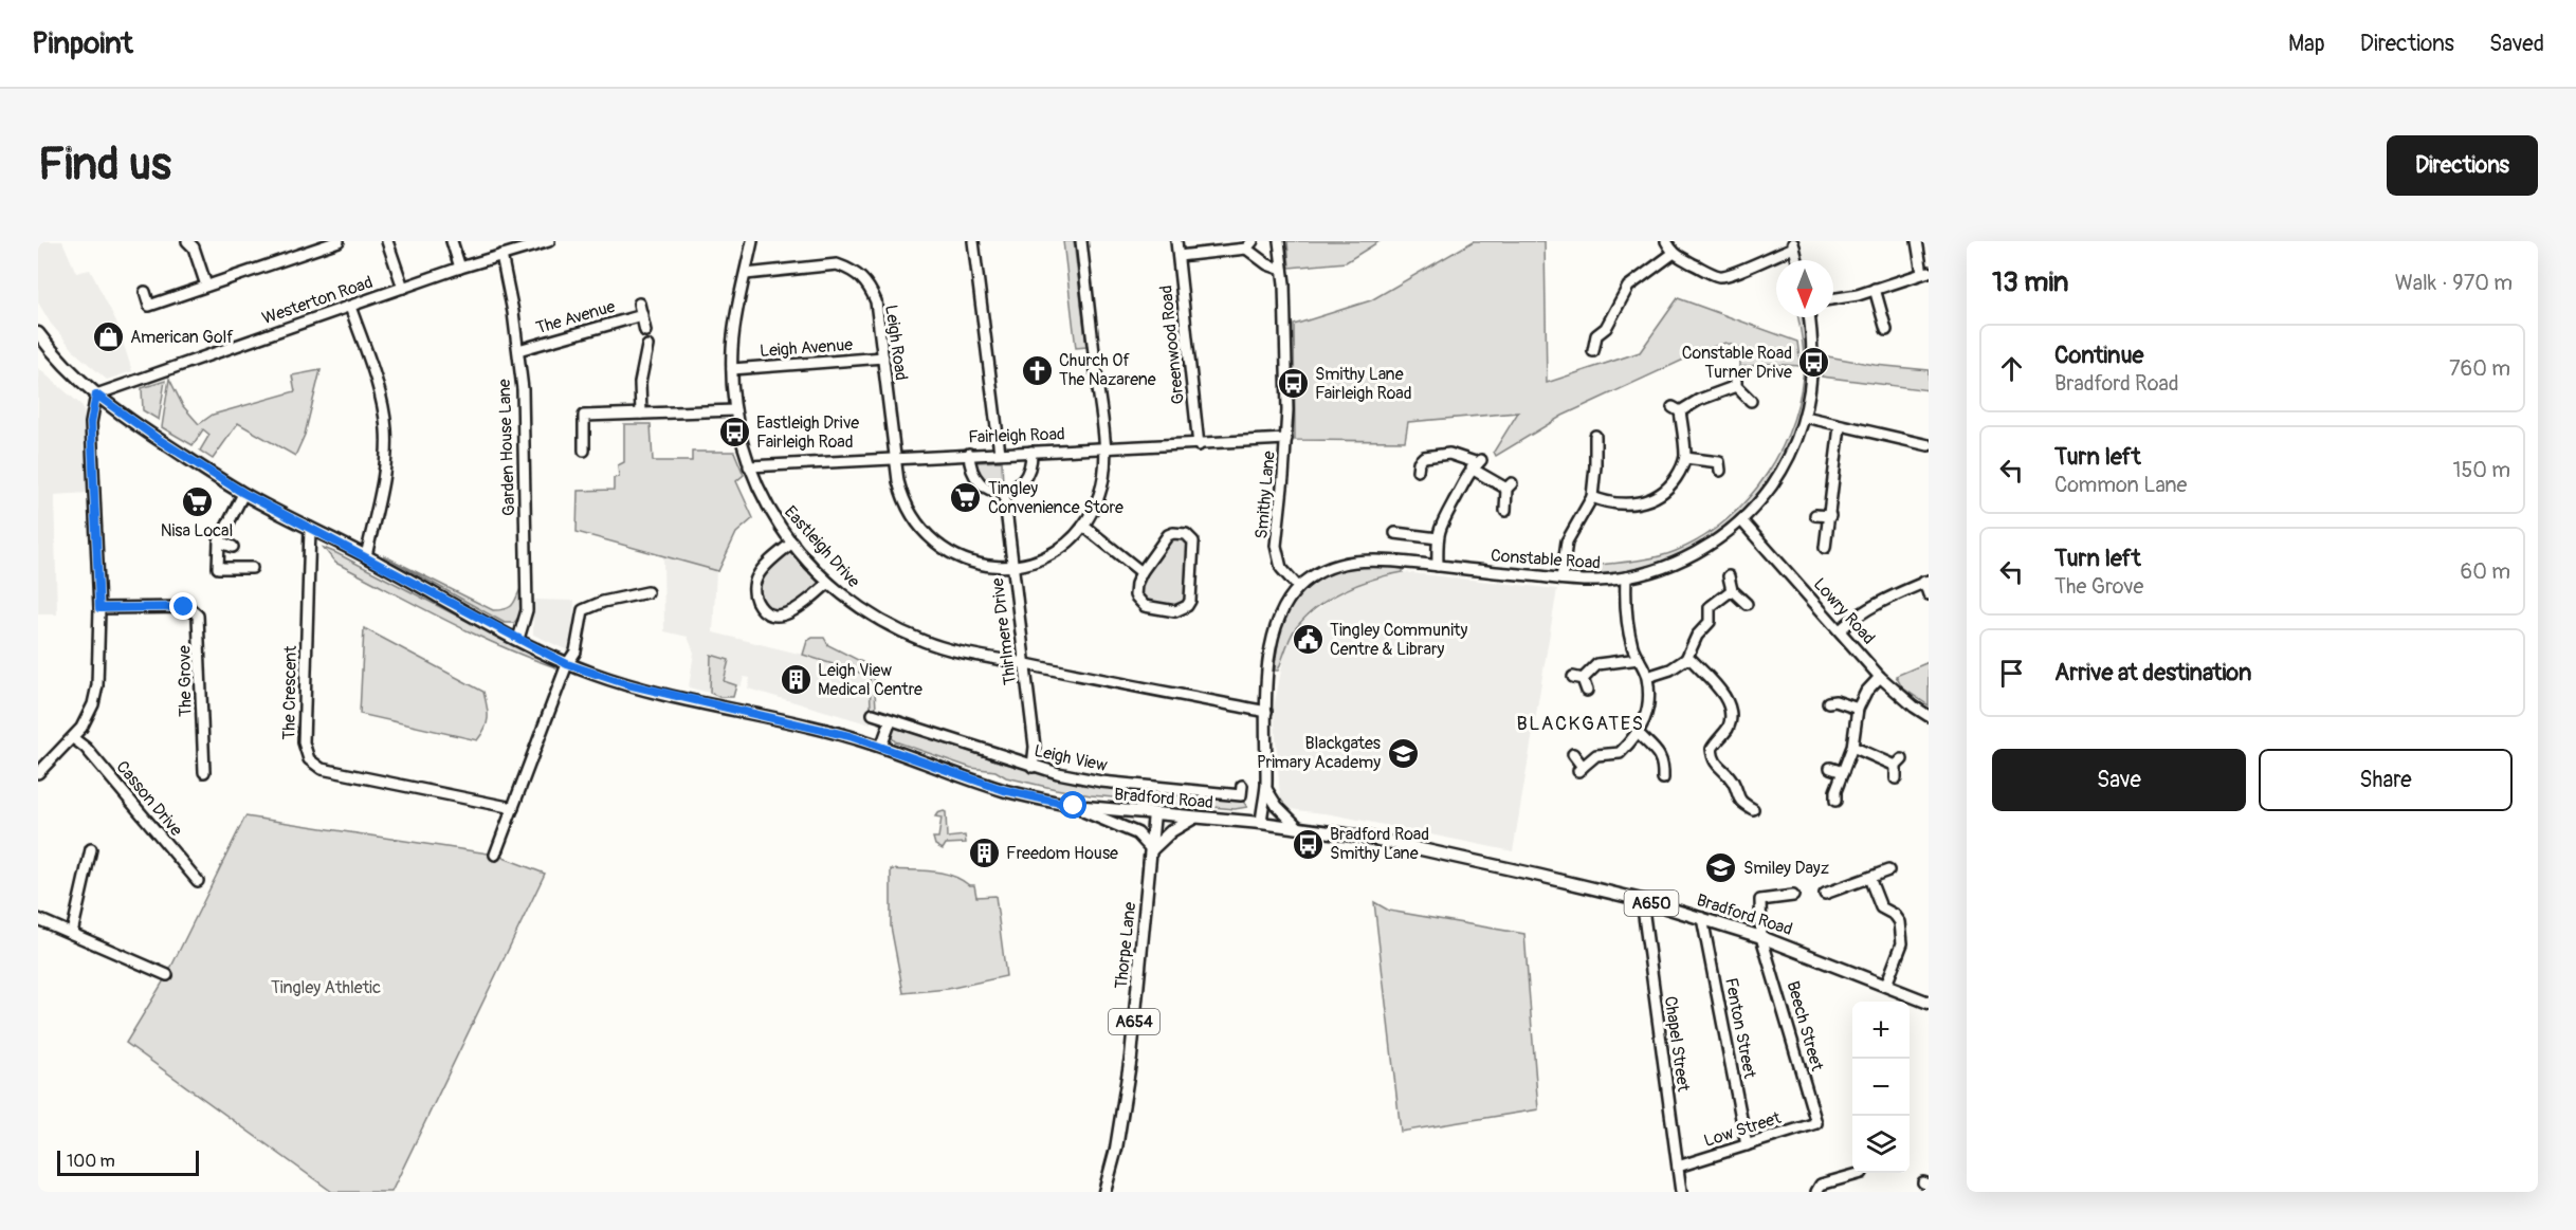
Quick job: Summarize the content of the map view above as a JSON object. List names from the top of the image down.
{
  "streets": {
    "main road": [
      "Bradford Road",
      "A650",
      "Thorpe Lane",
      "A654"
    ],
    "street": [
      "Westerton Road",
      "The Avenue",
      "Leigh Road",
      "Greenwood Road",
      "Leigh Avenue",
      "Fairleigh Road",
      "Garden House Lane",
      "Smithy Lane",
      "Eastleigh Drive",
      "Constable Road",
      "Lowry Road",
      "Thirlmere Drive",
      "The Grove",
      "The Crescent",
      "Leigh View",
      "Casson Drive",
      "Beech Street",
      "Fenton Street",
      "Chapel Street",
      "Low Street"
    ]
  },
  "crossings": [
    ["Westerton Road", "Garden House Lane"],
    ["Westerton Road", "Bradford Road"],
    ["The Avenue", "Garden House Lane"],
    ["Leigh Road", "Leigh Avenue"],
    ["Leigh Road", "Fairleigh Road"],
    ["Leigh Road", "Eastleigh Drive"],
    ["Leigh Road", "Thirlmere Drive"],
    ["Greenwood Road", "Fairleigh Road"],
    ["Leigh Avenue", "Eastleigh Drive"],
    ["Fairleigh Road", "Smithy Lane"],
    ["Fairleigh Road", "Eastleigh Drive"],
    ["Garden House Lane", "Bradford Road"],
    ["Smithy Lane", "Constable Road"],
    ["Eastleigh Drive", "Thirlmere Drive"],
    ["Constable Road", "Lowry Road"],
    ["Thirlmere Drive", "Leigh View"],
    ["The Crescent", "Bradford Road"],
    ["Bradford Road", "Thorpe Lane"],
    ["Bradford Road", "Beech Street"],
    ["Bradford Road", "Fenton Street"],
    ["Bradford Road", "Chapel Street"],
    ["Beech Street", "Low Street"],
    ["Fenton Street", "Low Street"],
    ["Chapel Street", "Low Street"]
  ],
  "districts": ["BLACKGATES"],
  "parks": ["Tingley Athletic"],
  "places": {
    "shop": ["American Golf"],
    "bus stop": [
      "Constable Road Turner Drive",
      "Smithy Lane Fairleigh Road",
      "Eastleigh Drive Fairleigh Road",
      "Bradford Road Smithy Lane"
    ],
    "church": ["Church Of The Nazarene"],
    "supermarket": ["Tingley Convenience Store", "Nisa Local"],
    "public building": ["Tingley Community Centre & Library"],
    "building": ["Leigh View Medical Centre", "Freedom House"],
    "school or university": ["Blackgates Primary Academy", "Smiley Dayz"]
  },
  "scale_bar": "100 m",
  "north": "bottom",
  "page": {
    "header": "Pinpoint",
    "nav": ["Map", "Directions", "Saved"],
    "buttons": [
      "Directions",
      ["Save", "Share"]
    ],
    "title": "Find us",
    "heading": ["13 min", "Walk · 970 m"],
    "list": [
      ["Continue", "Bradford Road", "760 m"],
      ["Turn left", "Common Lane", "150 m"],
      ["Turn left", "The Grove", "60 m"],
      "Arrive at destination"
    ],
    "map_buttons": ["+", "−"],
    "scale": "100 m"
  }
}
